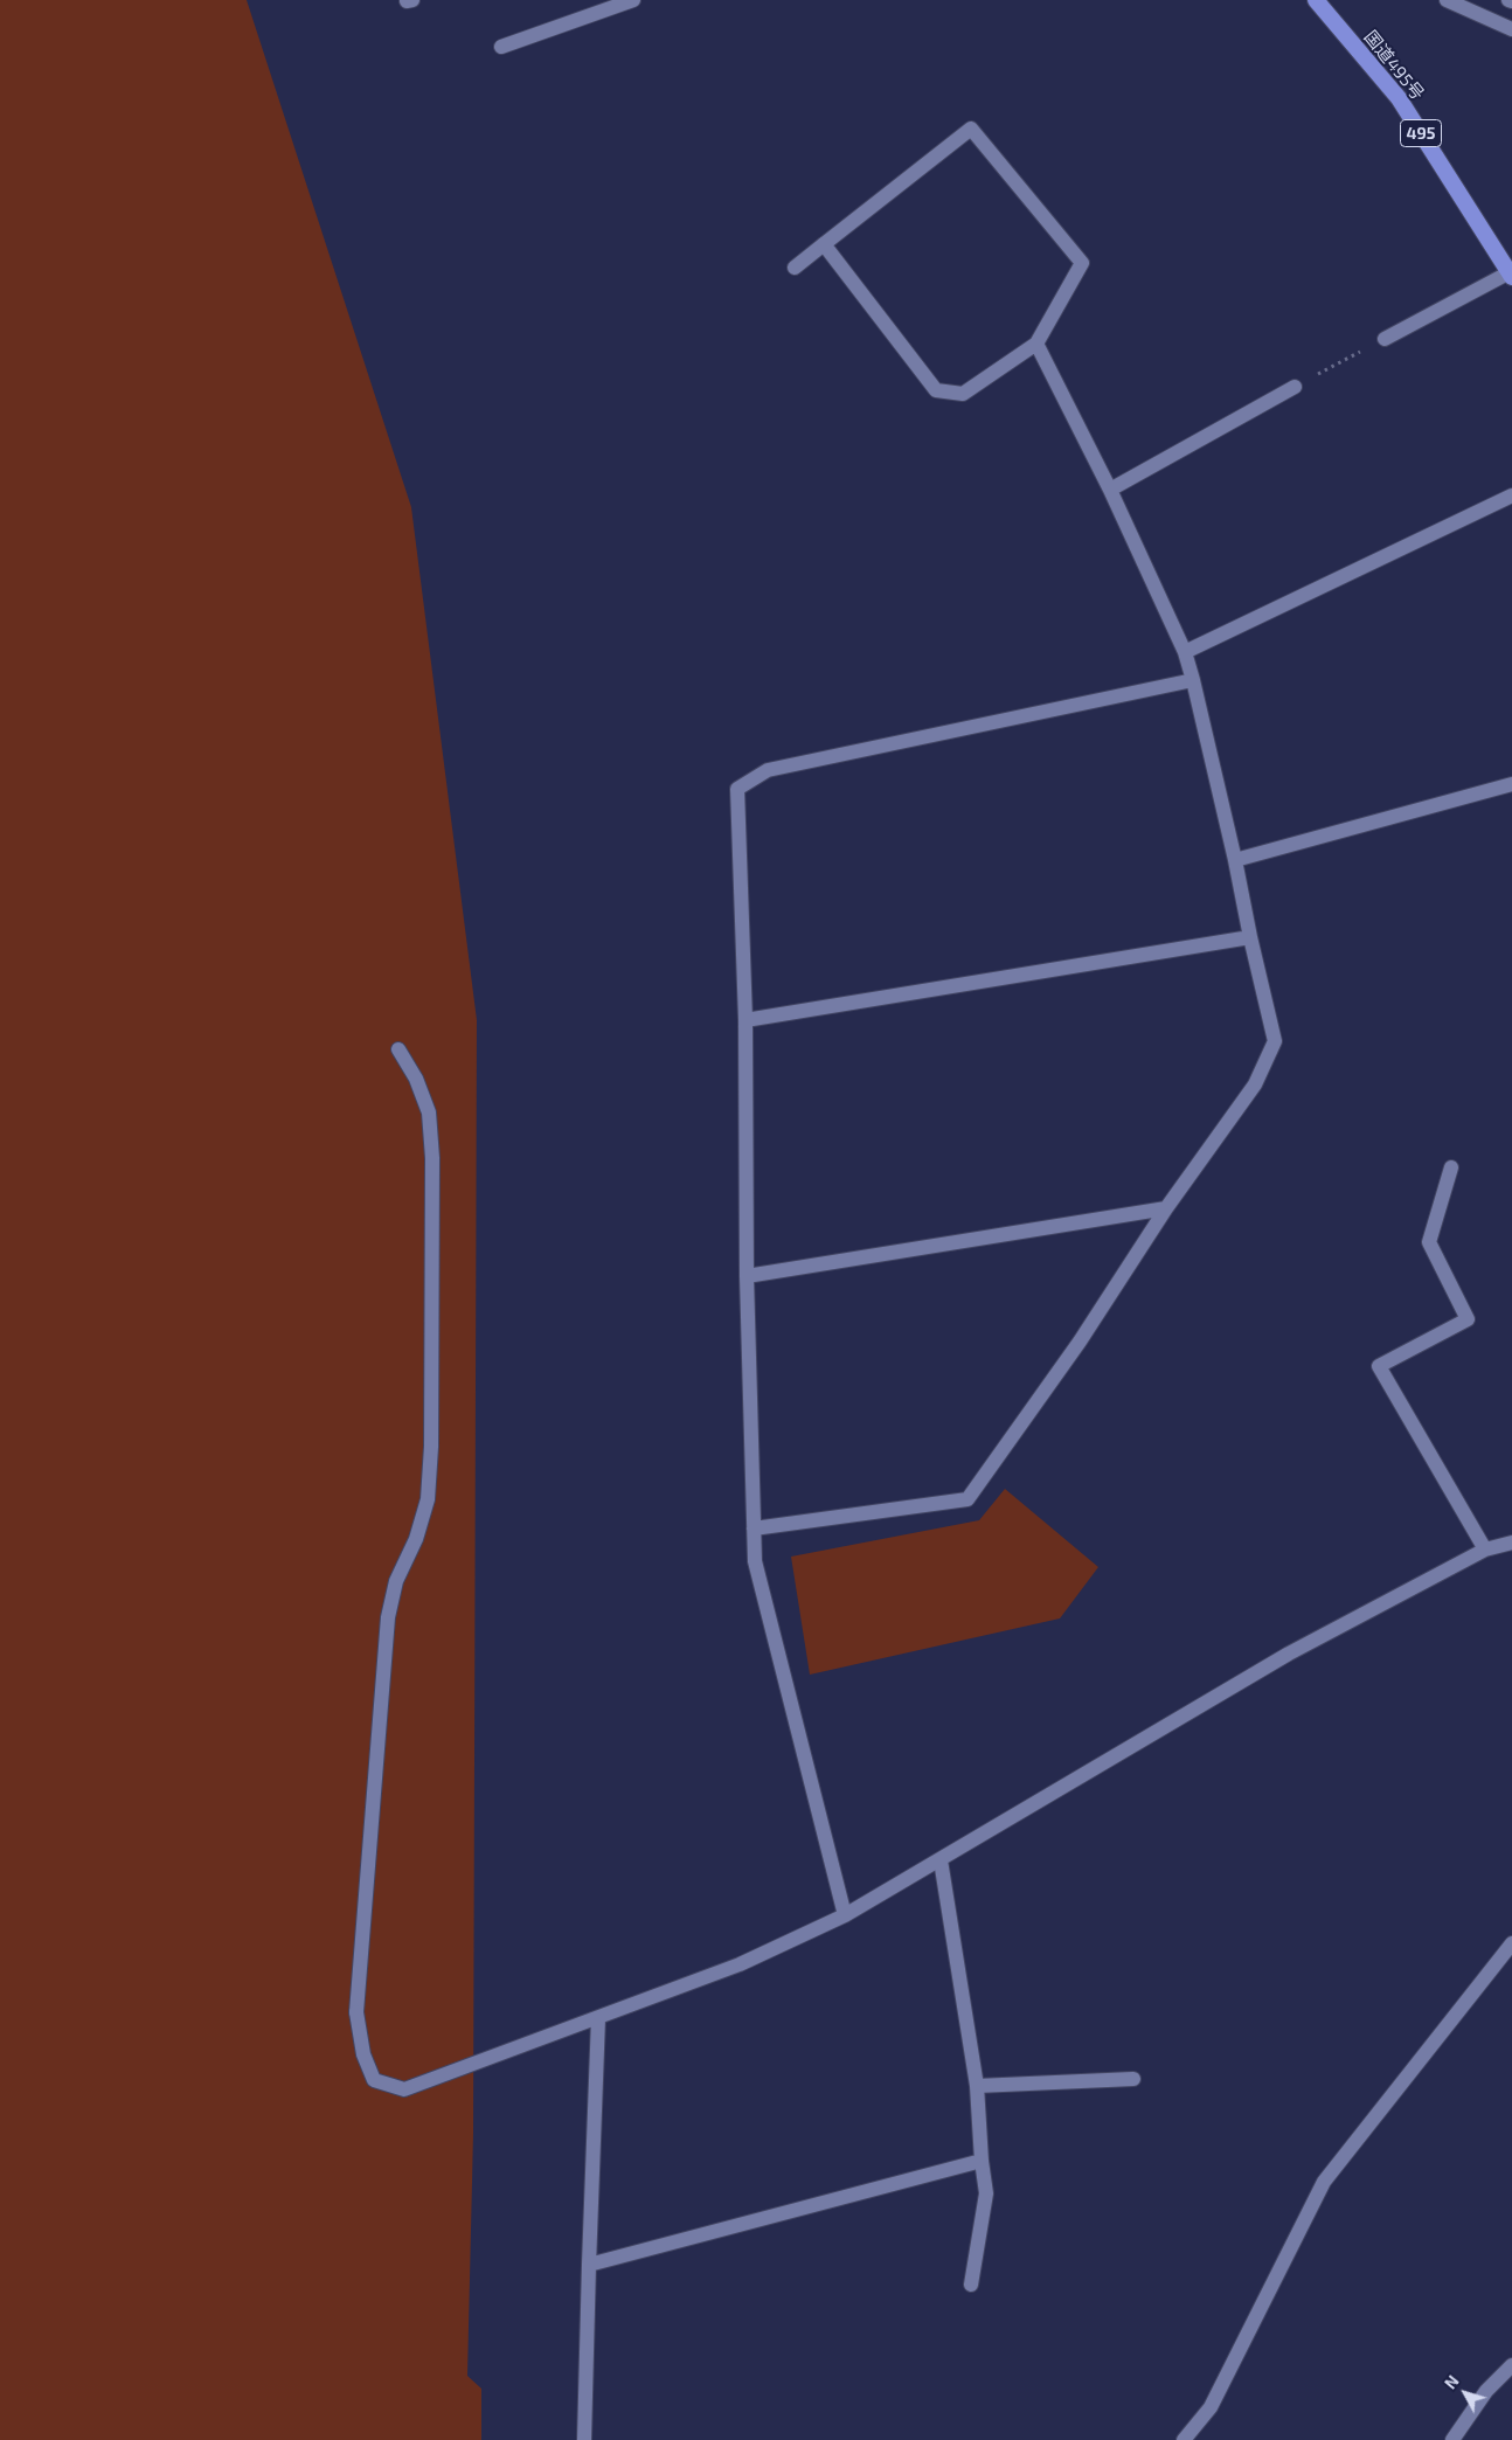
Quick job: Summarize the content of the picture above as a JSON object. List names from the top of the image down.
{
  "streets": {
    "highway": ["国道495号", "495"]
  },
  "north": "top left"
}
